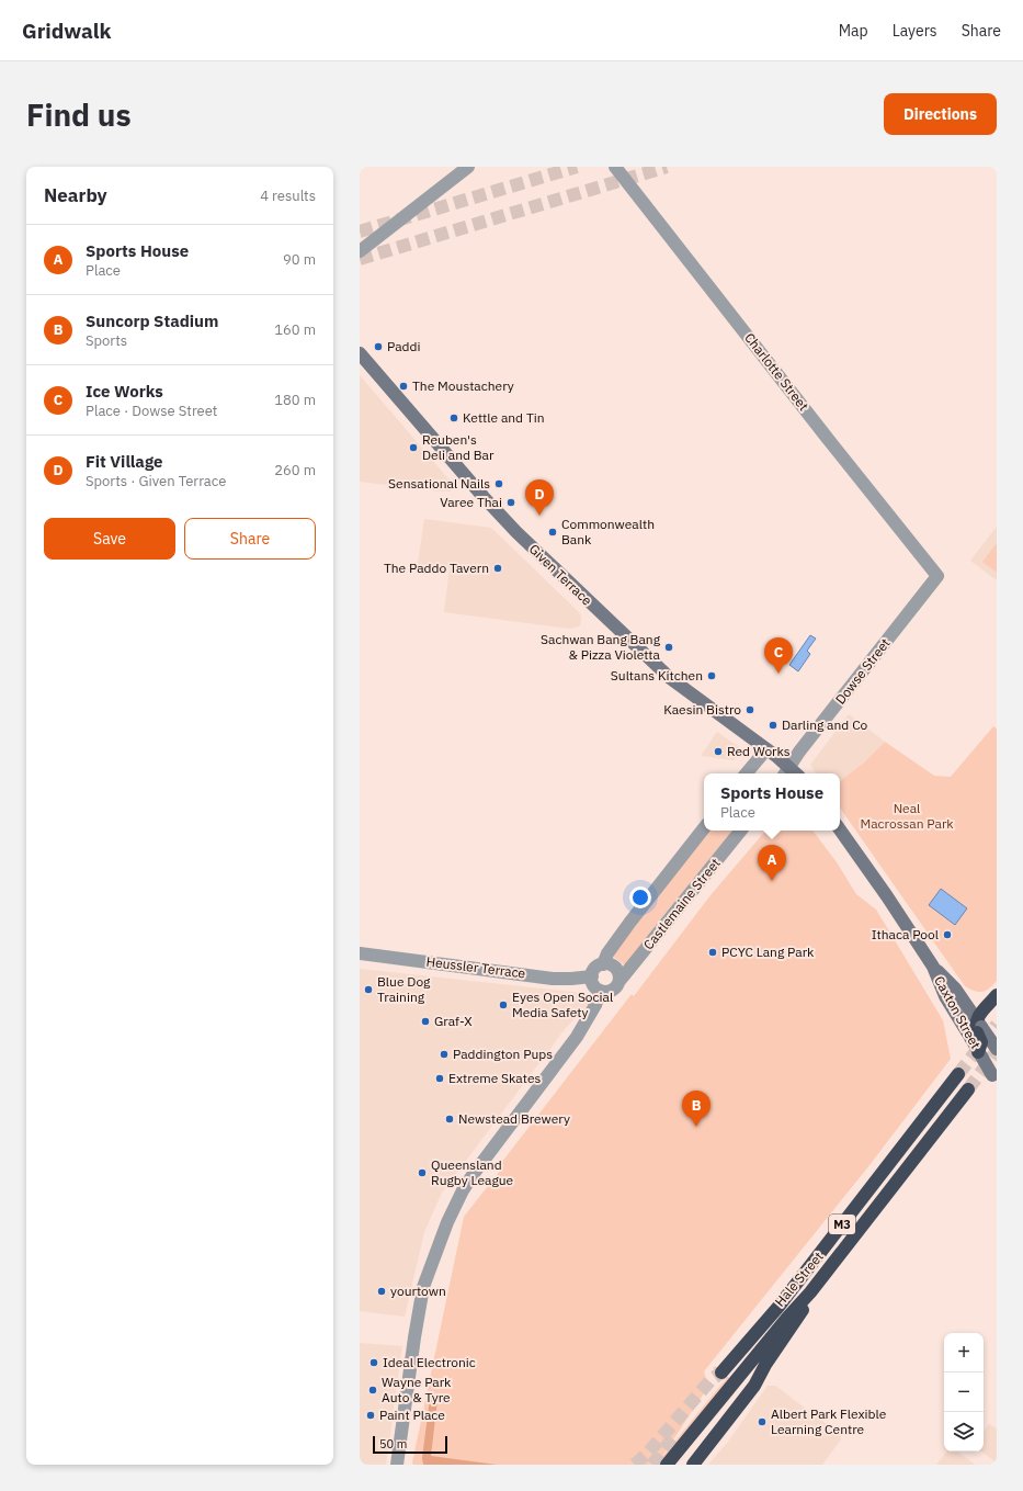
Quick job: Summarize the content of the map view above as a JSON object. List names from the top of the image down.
{
  "streets": {
    "highway": ["M3", "Hale Street"],
    "main road": ["Given Terrace", "Caxton Street"],
    "street": [
      "Charlotte Street",
      "Dowse Street",
      "Castlemaine Street",
      "Heussler Terrace"
    ]
  },
  "crossings": [
    ["Charlotte Street", "Dowse Street"],
    ["Given Terrace", "Dowse Street"],
    ["Castlemaine Street", "Heussler Terrace"]
  ],
  "parks": ["Neal Macrossan Park"],
  "places": [
    "Paddi",
    "The Moustachery",
    "Kettle and Tin",
    "Reuben's Deli and Bar",
    "Sensational Nails",
    "Varee Thai",
    "Commonwealth Bank",
    "The Paddo Tavern",
    "Sachwan Bang Bang & Pizza Violetta",
    "Sultans Kitchen",
    "Kaesin Bistro",
    "Darling and Co",
    "Red Works",
    "Ithaca Pool",
    "PCYC Lang Park",
    "Blue Dog Training",
    "Eyes Open Social Media Safety",
    "Graf-X",
    "Paddington Pups",
    "Extreme Skates",
    "Newstead Brewery",
    "Queensland Rugby League",
    "yourtown",
    "Ideal Electronic",
    "Wayne Park Auto & Tyre",
    "Paint Place",
    "Albert Park Flexible Learning Centre"
  ],
  "scale_bar": "50 m",
  "page": {
    "header": "Gridwalk",
    "nav": ["Map", "Layers", "Share"],
    "buttons": [
      "Directions",
      ["Save", "Share"]
    ],
    "title": "Find us",
    "heading": ["Nearby", "4 results"],
    "list": [
      {
        "mark": "A",
        "name": "Sports House",
        "note": "Place",
        "value": "90 m"
      },
      {
        "mark": "B",
        "name": "Suncorp Stadium",
        "note": "Sports",
        "value": "160 m"
      },
      {
        "mark": "C",
        "name": "Ice Works",
        "note": "Place · Dowse Street",
        "value": "180 m"
      },
      {
        "mark": "D",
        "name": "Fit Village",
        "note": "Sports · Given Terrace",
        "value": "260 m"
      }
    ],
    "pins": [
      "D",
      "C",
      "A",
      "B"
    ],
    "popup": ["Sports House", "Place"],
    "map_buttons": ["+", "−"],
    "scale": "50 m"
  }
}
